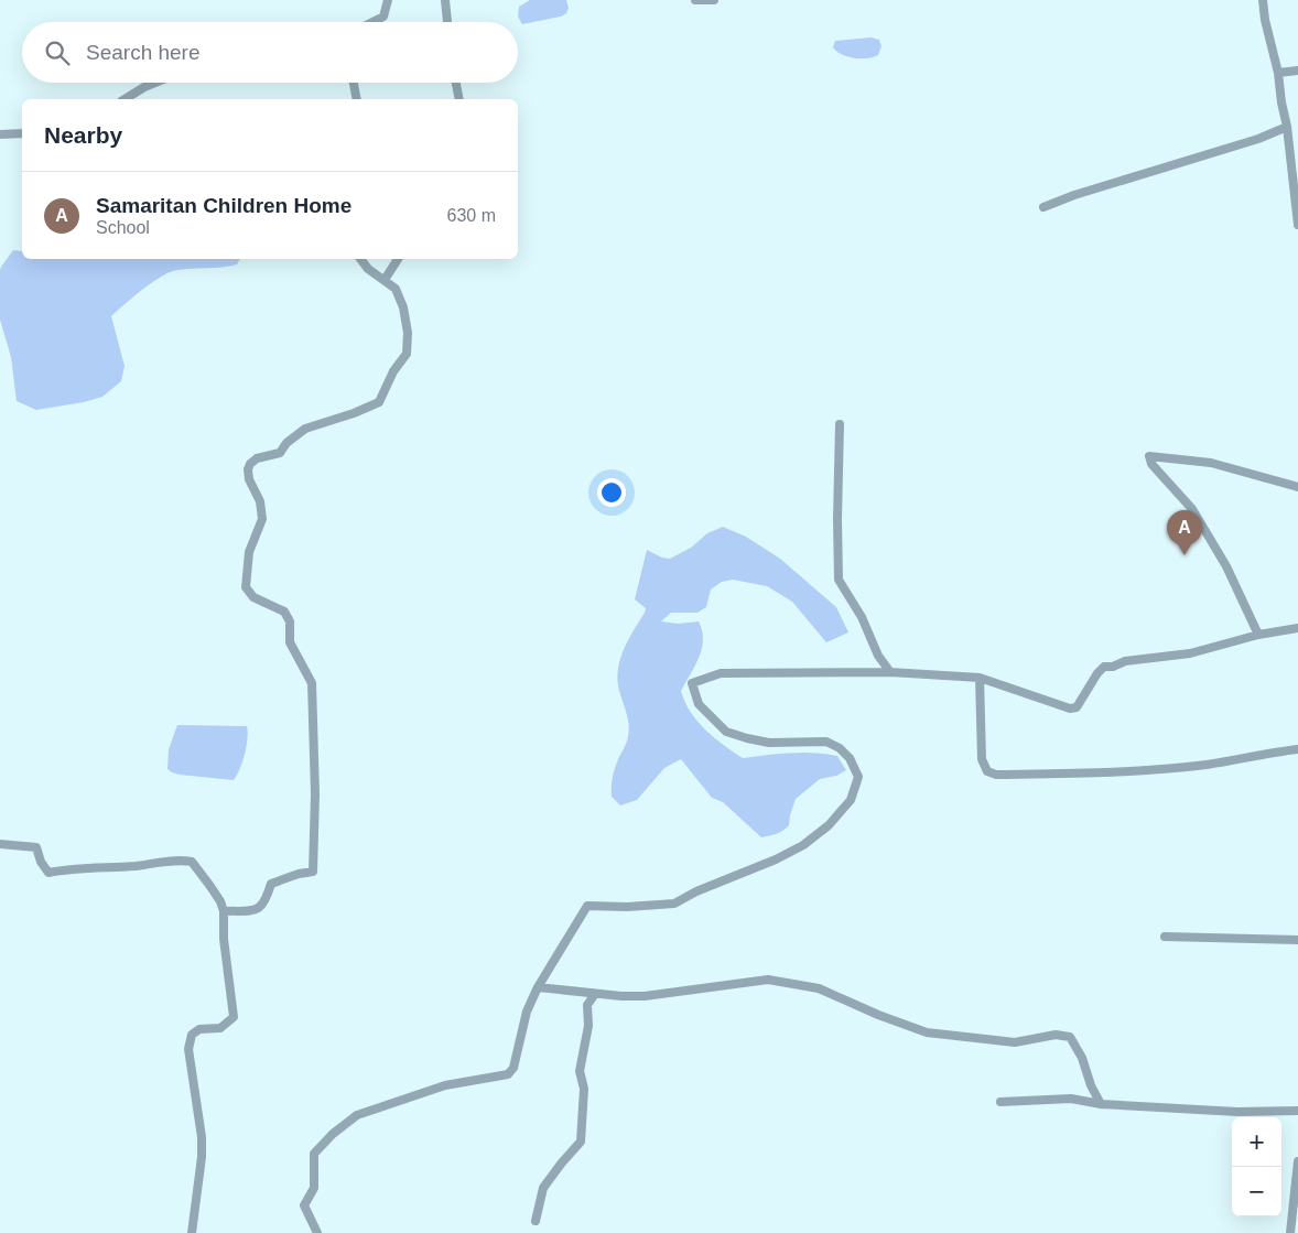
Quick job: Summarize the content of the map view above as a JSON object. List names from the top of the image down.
{
  "page": {
    "search": "Search here",
    "heading": "Nearby",
    "list": [
      {
        "mark": "A",
        "name": "Samaritan Children Home",
        "note": "School",
        "value": "630 m"
      }
    ],
    "pins": "A",
    "map_buttons": ["+", "−"]
  }
}
